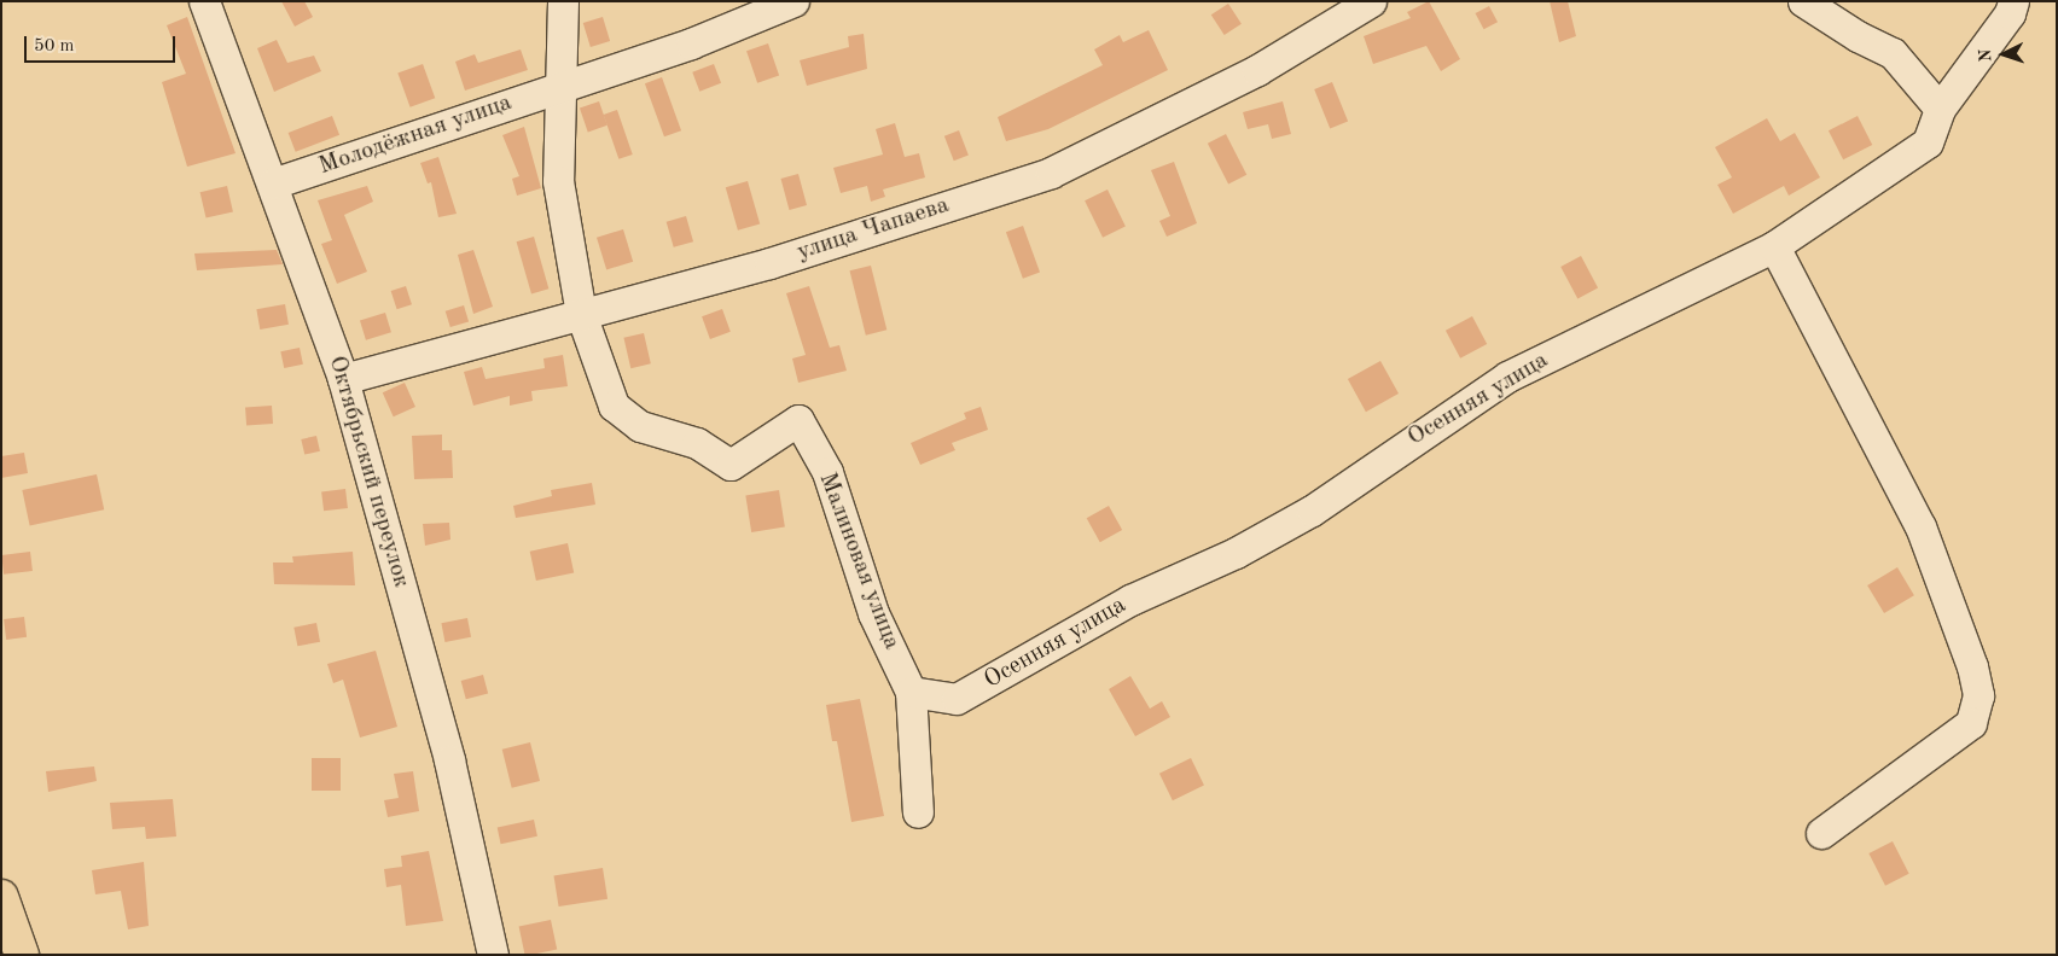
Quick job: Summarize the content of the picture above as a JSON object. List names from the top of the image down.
{
  "streets": {
    "street": [
      "Молодёжная улица",
      "улица Чапаева",
      "Осенняя улица",
      "Октябрьский переулок",
      "Малиновая улица"
    ]
  },
  "crossings": [
    ["Молодёжная улица", "Октябрьский переулок"],
    ["улица Чапаева", "Октябрьский переулок"],
    ["улица Чапаева", "Малиновая улица"],
    ["Осенняя улица", "Малиновая улица"]
  ],
  "scale_bar": "50 m",
  "north": "left"
}
